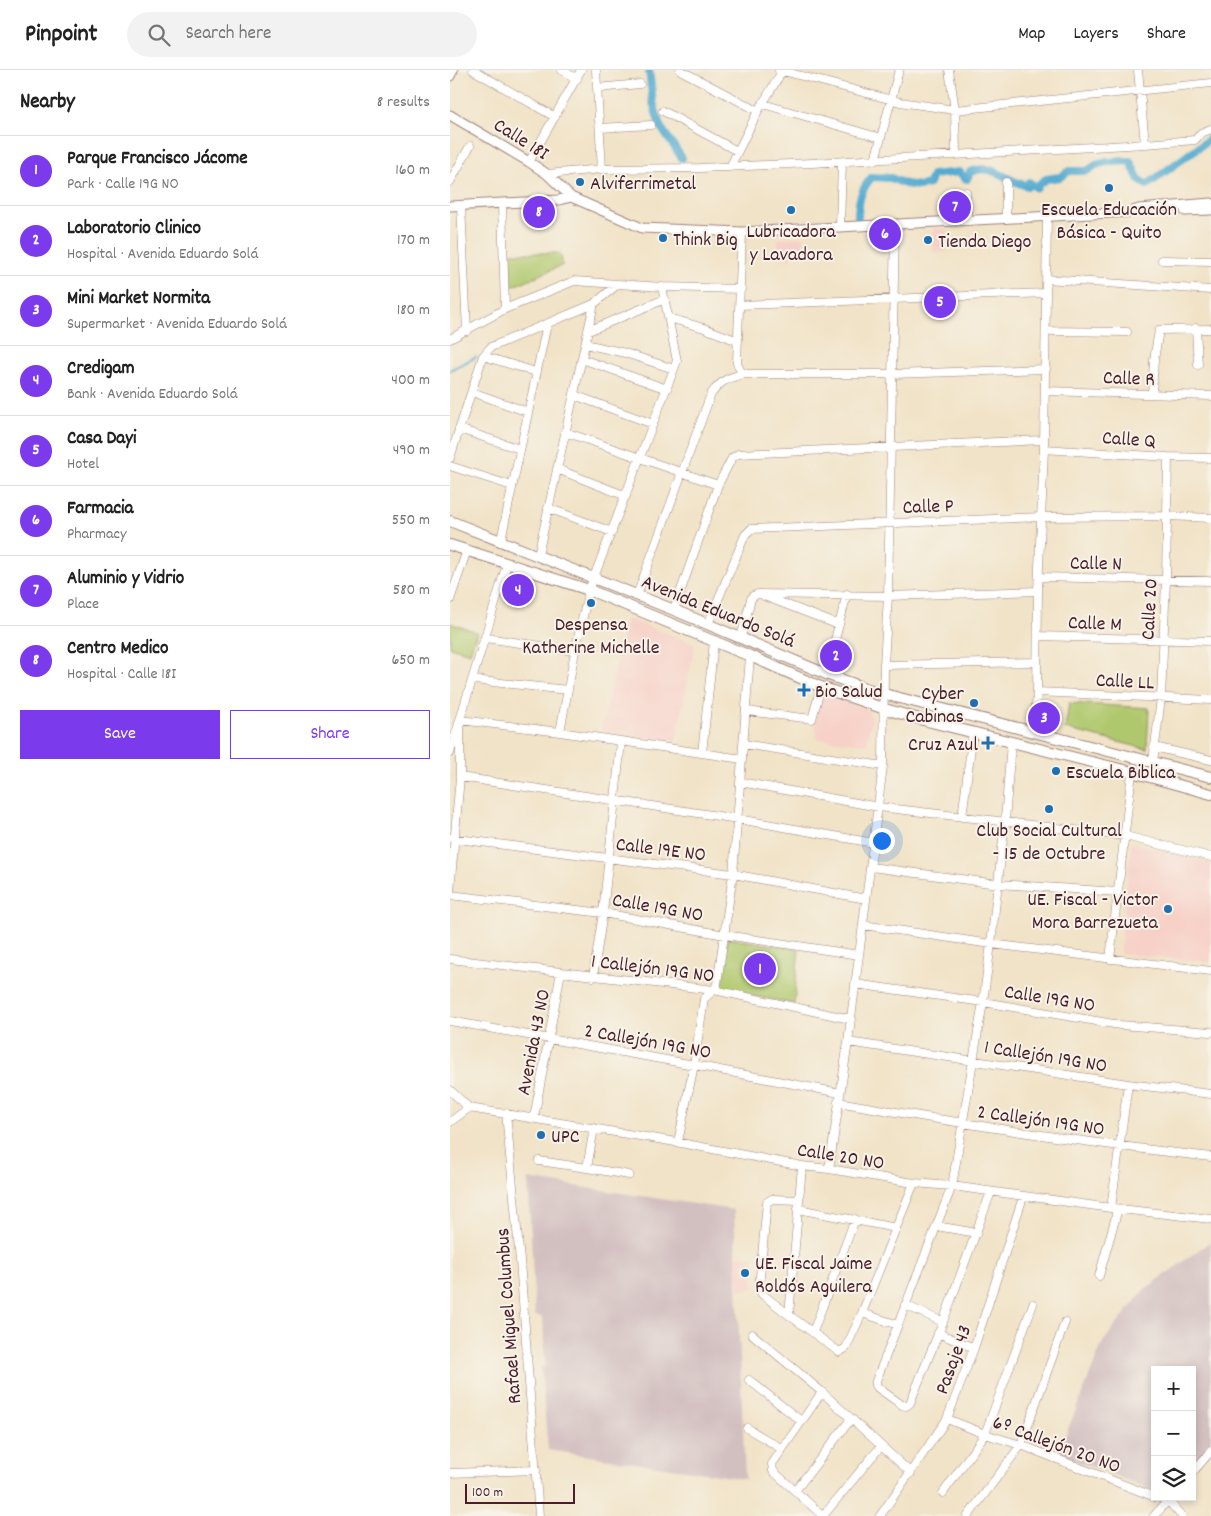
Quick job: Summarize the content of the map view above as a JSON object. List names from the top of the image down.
{
  "streets": {
    "main road": ["Avenida Eduardo Solá"],
    "street": [
      "Calle 18I",
      "Calle R",
      "Calle Q",
      "Calle P",
      "Calle N",
      "Calle 20",
      "Calle M",
      "Calle LL",
      "Calle 19E NO",
      "Calle 19G NO",
      "1 Callejón 19G NO",
      "2 Callejón 19G NO",
      "Avenida 43 NO",
      "Calle 20 NO",
      "Rafael Miguel Columbus",
      "Pasaje 43",
      "6º Callejón 20 NO"
    ]
  },
  "crossings": [
    ["Calle Q", "Calle 20"],
    ["Calle P", "Calle 20"],
    ["Calle P", "Avenida Eduardo Solá"],
    ["Calle N", "Calle 20"],
    ["Calle 20", "Avenida Eduardo Solá"],
    ["Calle 20", "Calle M"],
    ["Calle 20", "Calle LL"],
    ["1 Callejón 19G NO", "Avenida 43 NO"],
    ["2 Callejón 19G NO", "Avenida 43 NO"],
    ["Avenida 43 NO", "Calle 20 NO"],
    ["Calle 20 NO", "Rafael Miguel Columbus"],
    ["Calle 20 NO", "Pasaje 43"],
    ["Pasaje 43", "6º Callejón 20 NO"]
  ],
  "places": {
    "other": [
      "Alviferrimetal",
      "Escuela Educación Básica - Quito",
      "Lubricadora y Lavadora",
      "Think Big",
      "Tienda Diego",
      "Despensa Katherine Michelle",
      "Cyber Cabinas",
      "Escuela Biblica",
      "Club Social Cultural - 15 de Octubre",
      "UE. Fiscal - Victor Mora Barrezueta",
      "UPC",
      "UE. Fiscal Jaime Roldós Aguilera"
    ],
    "health": ["Bio Salud", "Cruz Azul"]
  },
  "scale_bar": "100 m",
  "page": {
    "header": "Pinpoint",
    "search": "Search here",
    "nav": ["Map", "Layers", "Share"],
    "heading": ["Nearby", "8 results"],
    "list": [
      {
        "mark": "1",
        "name": "Parque Francisco Jácome",
        "note": "Park · Calle 19G NO",
        "value": "160 m"
      },
      {
        "mark": "2",
        "name": "Laboratorio Clinico",
        "note": "Hospital · Avenida Eduardo Solá",
        "value": "170 m"
      },
      {
        "mark": "3",
        "name": "Mini Market Normita",
        "note": "Supermarket · Avenida Eduardo Solá",
        "value": "180 m"
      },
      {
        "mark": "4",
        "name": "Credigam",
        "note": "Bank · Avenida Eduardo Solá",
        "value": "400 m"
      },
      {
        "mark": "5",
        "name": "Casa Dayi",
        "note": "Hotel",
        "value": "490 m"
      },
      {
        "mark": "6",
        "name": "Farmacia",
        "note": "Pharmacy",
        "value": "550 m"
      },
      {
        "mark": "7",
        "name": "Aluminio y Vidrio",
        "note": "Place",
        "value": "580 m"
      },
      {
        "mark": "8",
        "name": "Centro Medico",
        "note": "Hospital · Calle 18I",
        "value": "650 m"
      }
    ],
    "pins": [
      "7",
      "8",
      "6",
      "5",
      "4",
      "2",
      "3",
      "1"
    ],
    "buttons": ["Save", "Share"],
    "map_buttons": ["+", "−"],
    "scale": "100 m"
  }
}
